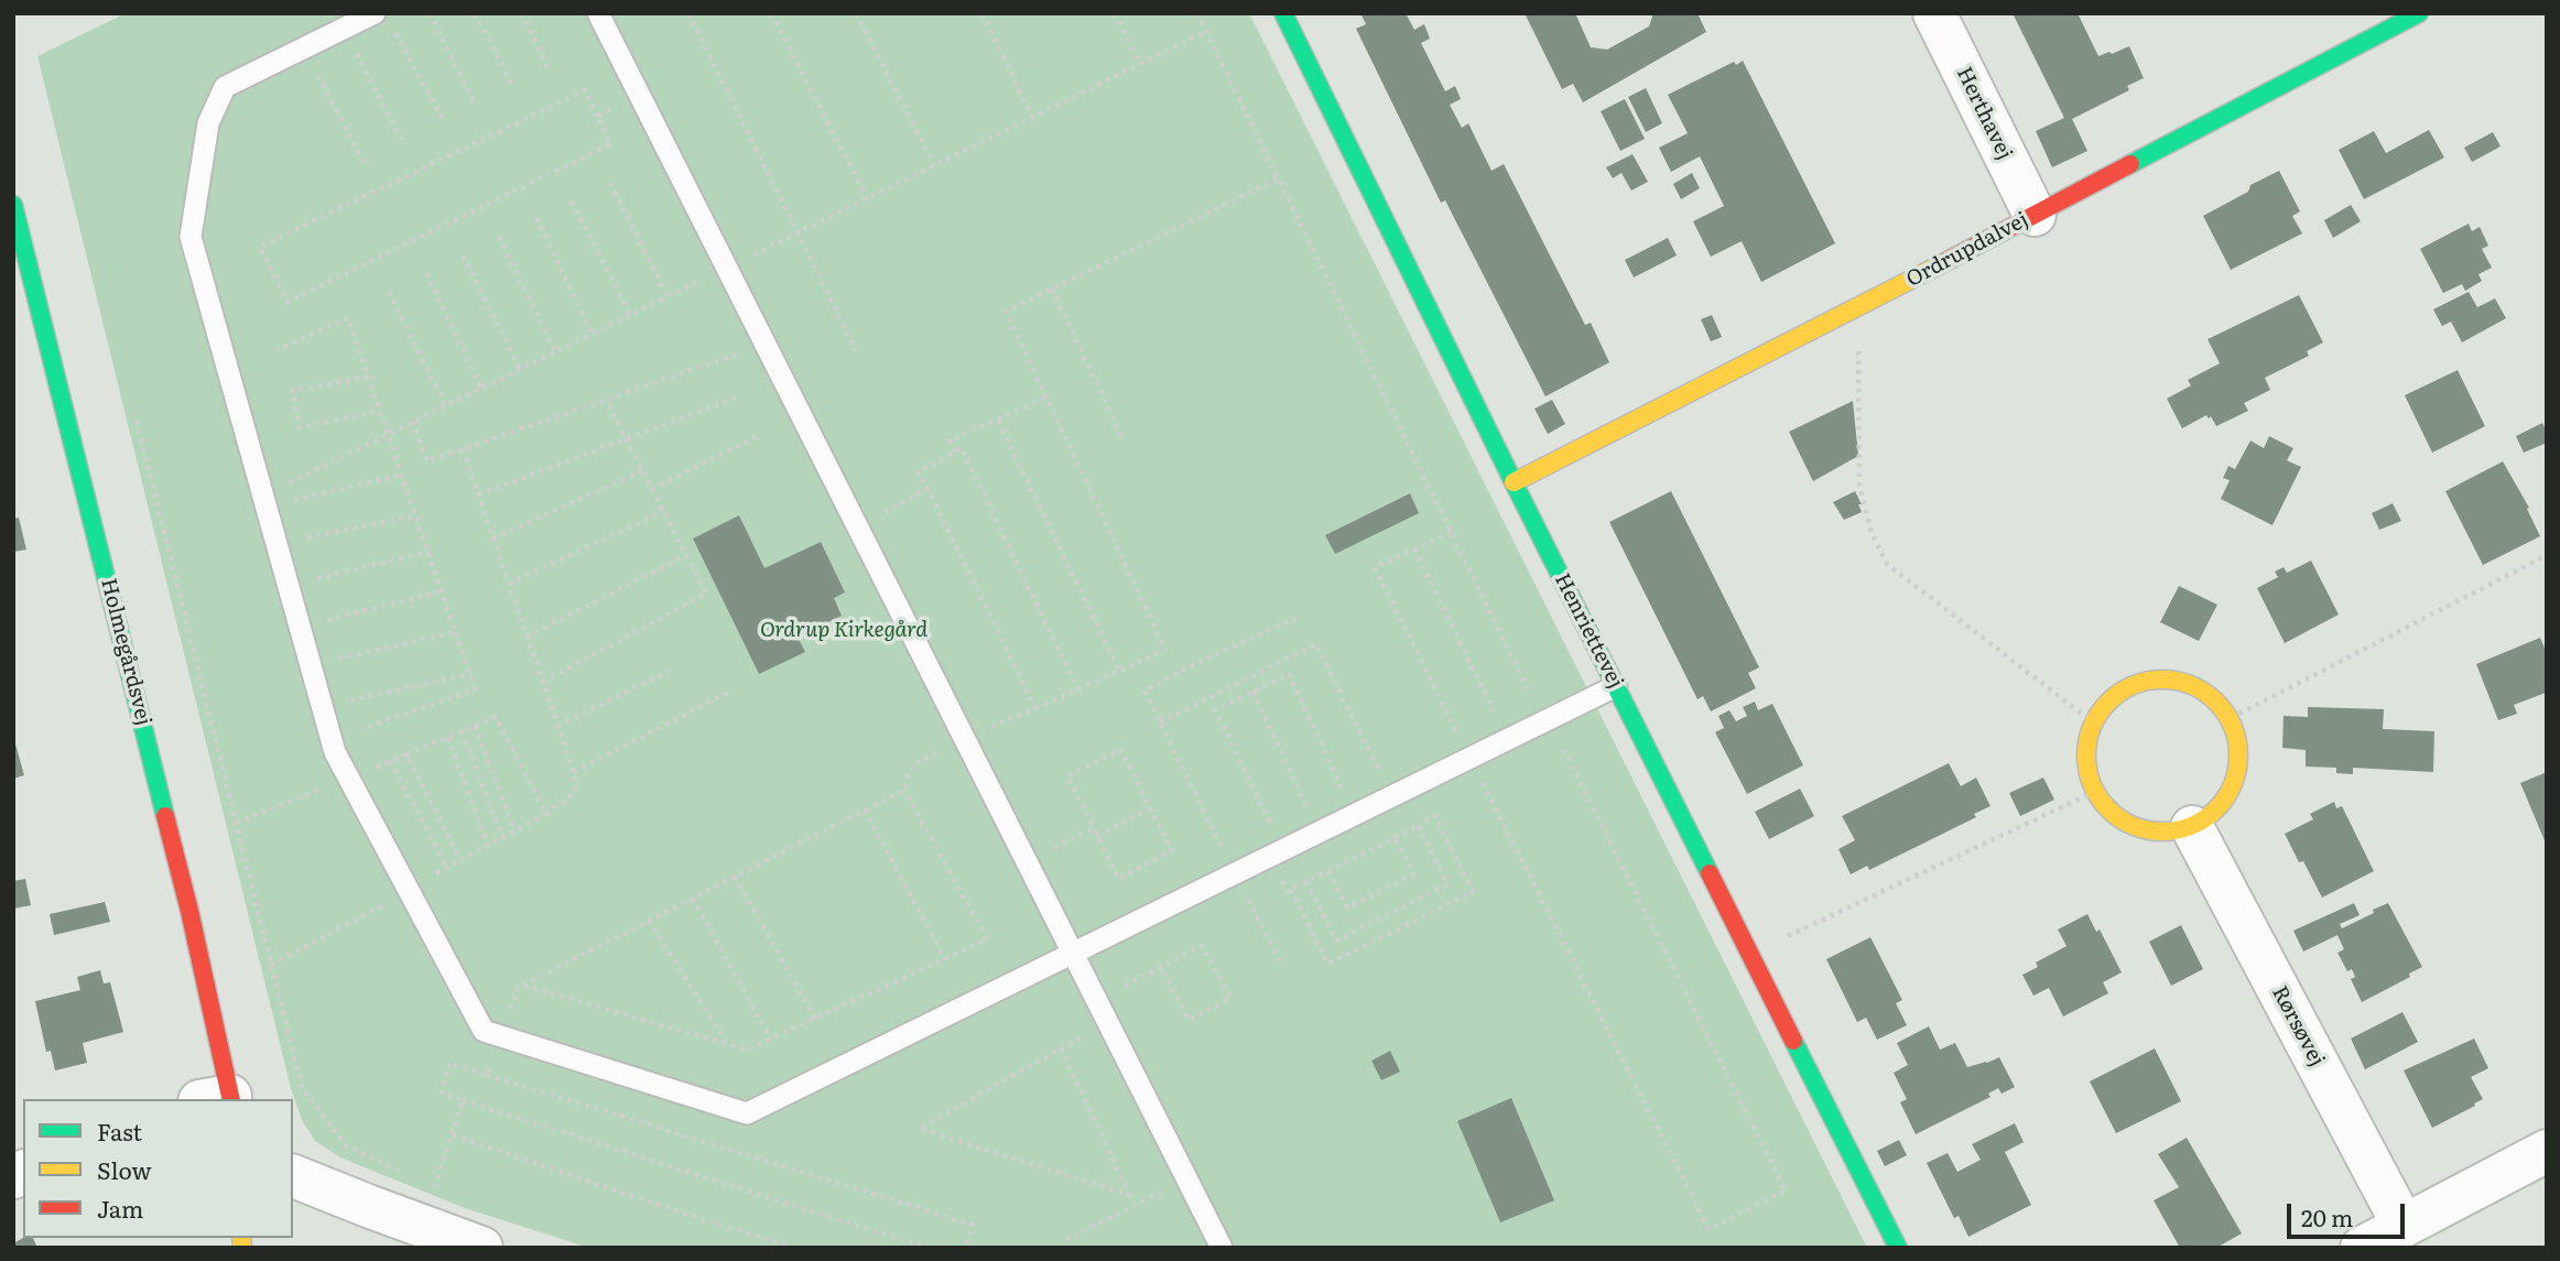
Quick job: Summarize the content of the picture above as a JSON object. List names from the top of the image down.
{
  "streets": {
    "street": [
      "Herthavej",
      "Ordrupdalvej",
      "Henriettevej",
      "Holmegårdsvej",
      "Rørsøvej"
    ]
  },
  "crossings": [
    ["Herthavej", "Ordrupdalvej"],
    ["Ordrupdalvej", "Henriettevej"]
  ],
  "parks": ["Ordrup Kirkegård"],
  "legend": ["Fast", "Slow", "Jam"],
  "scale_bar": "20 m"
}
